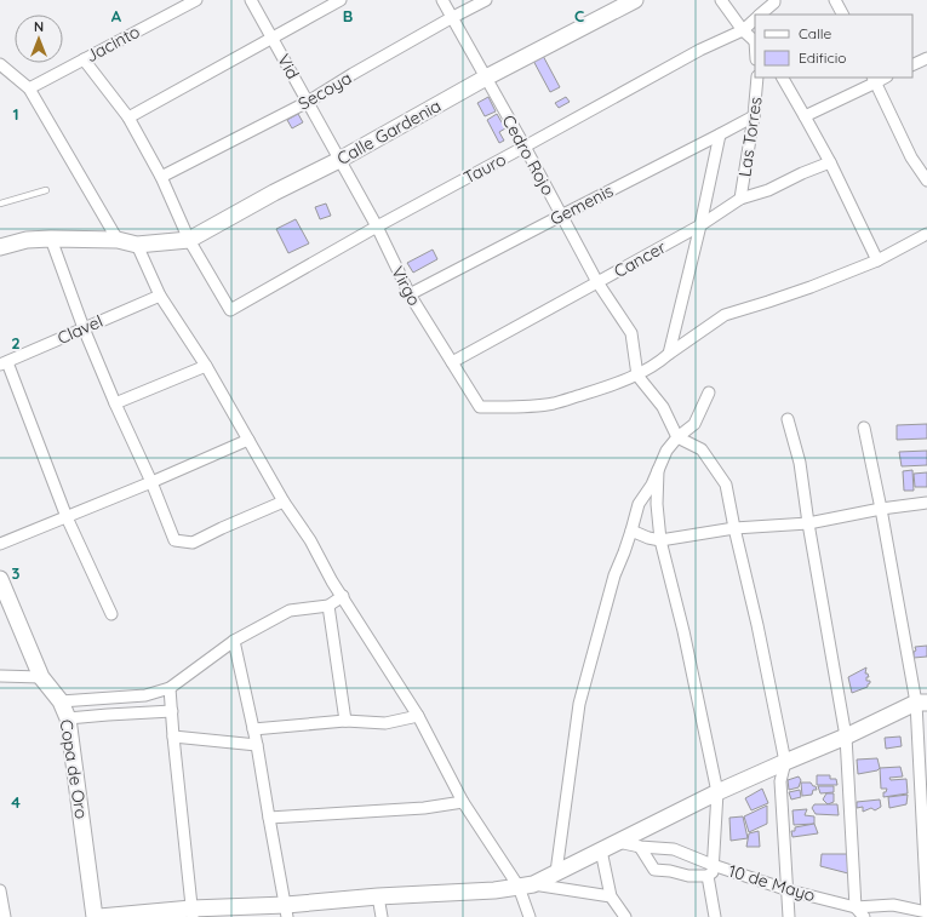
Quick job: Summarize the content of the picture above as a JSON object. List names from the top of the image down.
{
  "streets": {
    "street": [
      "Jacinto",
      "Vid",
      "Secoya",
      "Calle Gardenia",
      "Las Torres",
      "Cedro Rojo",
      "Tauro",
      "Gemenis",
      "Cancer",
      "Virgo",
      "Clavel",
      "Copa de Oro",
      "10 de Mayo"
    ]
  },
  "crossings": [
    ["Vid", "Secoya"],
    ["Vid", "Calle Gardenia"],
    ["Vid", "Virgo"],
    ["Secoya", "Cedro Rojo"],
    ["Calle Gardenia", "Cedro Rojo"],
    ["Calle Gardenia", "Tauro"],
    ["Calle Gardenia", "Virgo"],
    ["Las Torres", "Gemenis"],
    ["Las Torres", "Cancer"],
    ["Cedro Rojo", "Tauro"],
    ["Cedro Rojo", "Gemenis"],
    ["Cedro Rojo", "Cancer"],
    ["Cedro Rojo", "Virgo"],
    ["Tauro", "Virgo"],
    ["Gemenis", "Virgo"],
    ["Cancer", "Virgo"]
  ],
  "legend": ["Calle", "Edificio"],
  "north": "top",
  "grid": {
    "columns": ["A", "B", "C"],
    "rows": [
      "1",
      "2",
      "3",
      "4"
    ]
  }
}
